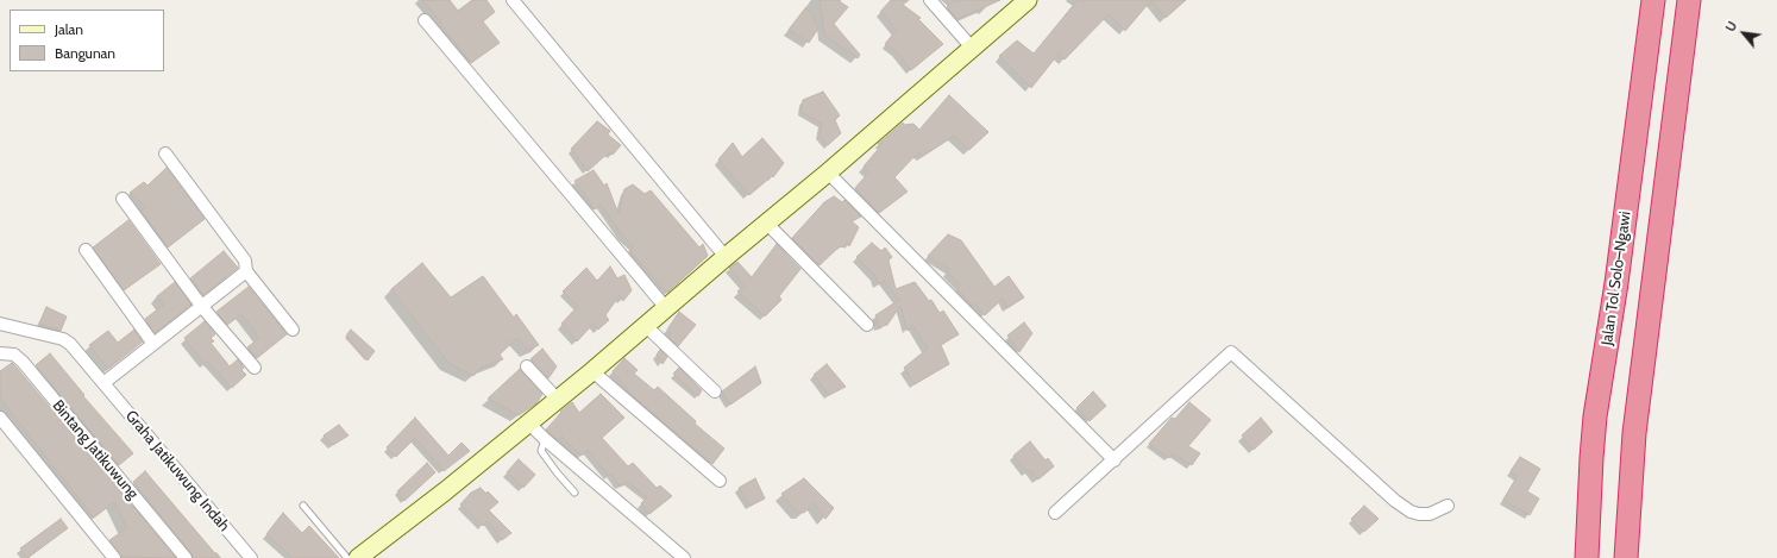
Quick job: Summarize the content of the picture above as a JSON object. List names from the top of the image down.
{
  "streets": {
    "highway": ["Jalan Tol Solo–Ngawi"],
    "street": ["Bintang Jatikuwung", "Graha Jatikuwung Indah"]
  },
  "legend": ["Jalan", "Bangunan"],
  "north": "top left"
}
